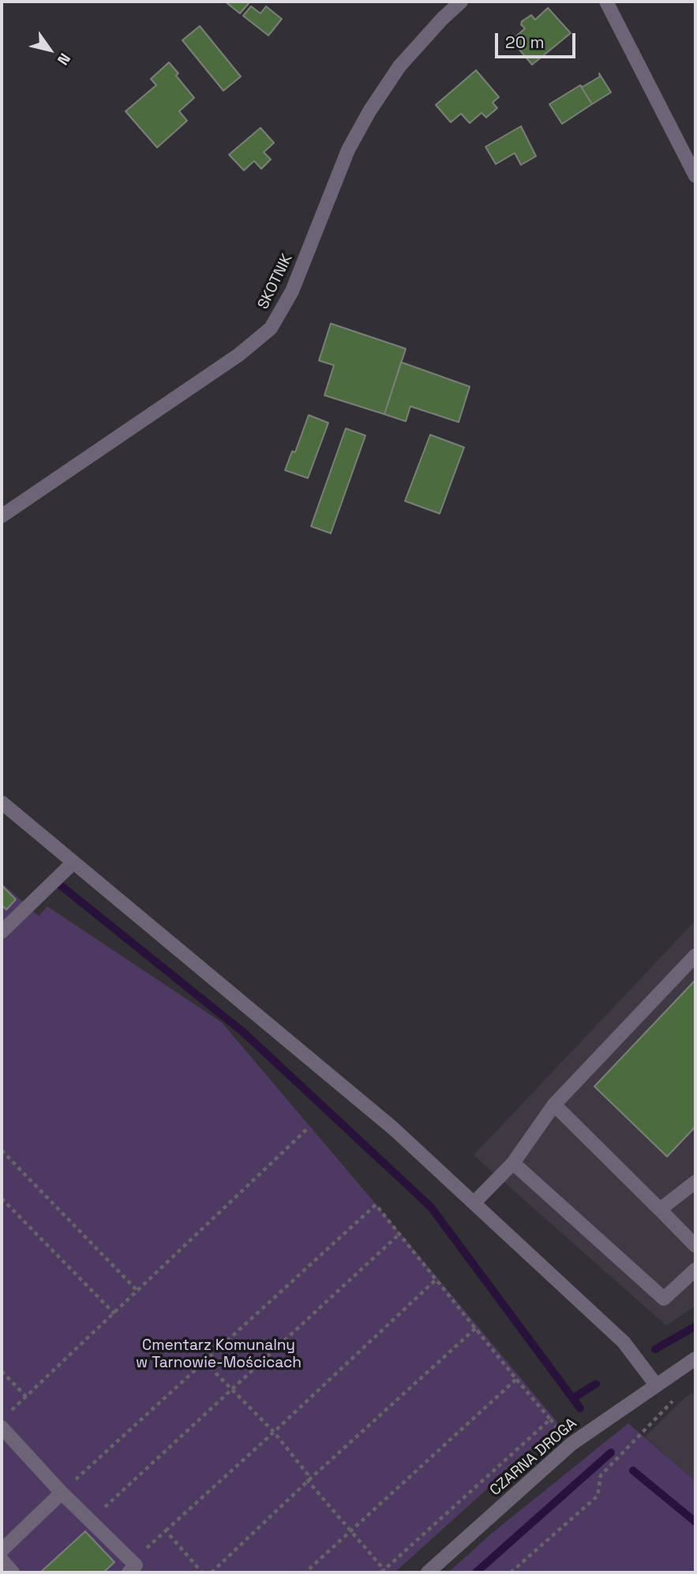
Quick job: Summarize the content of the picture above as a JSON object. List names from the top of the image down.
{
  "streets": {
    "street": ["SKOTNIK", "CZARNA DROGA"]
  },
  "parks": ["Cmentarz Komunalny w Tarnowie-Mościcach"],
  "scale_bar": "20 m",
  "north": "bottom right"
}
